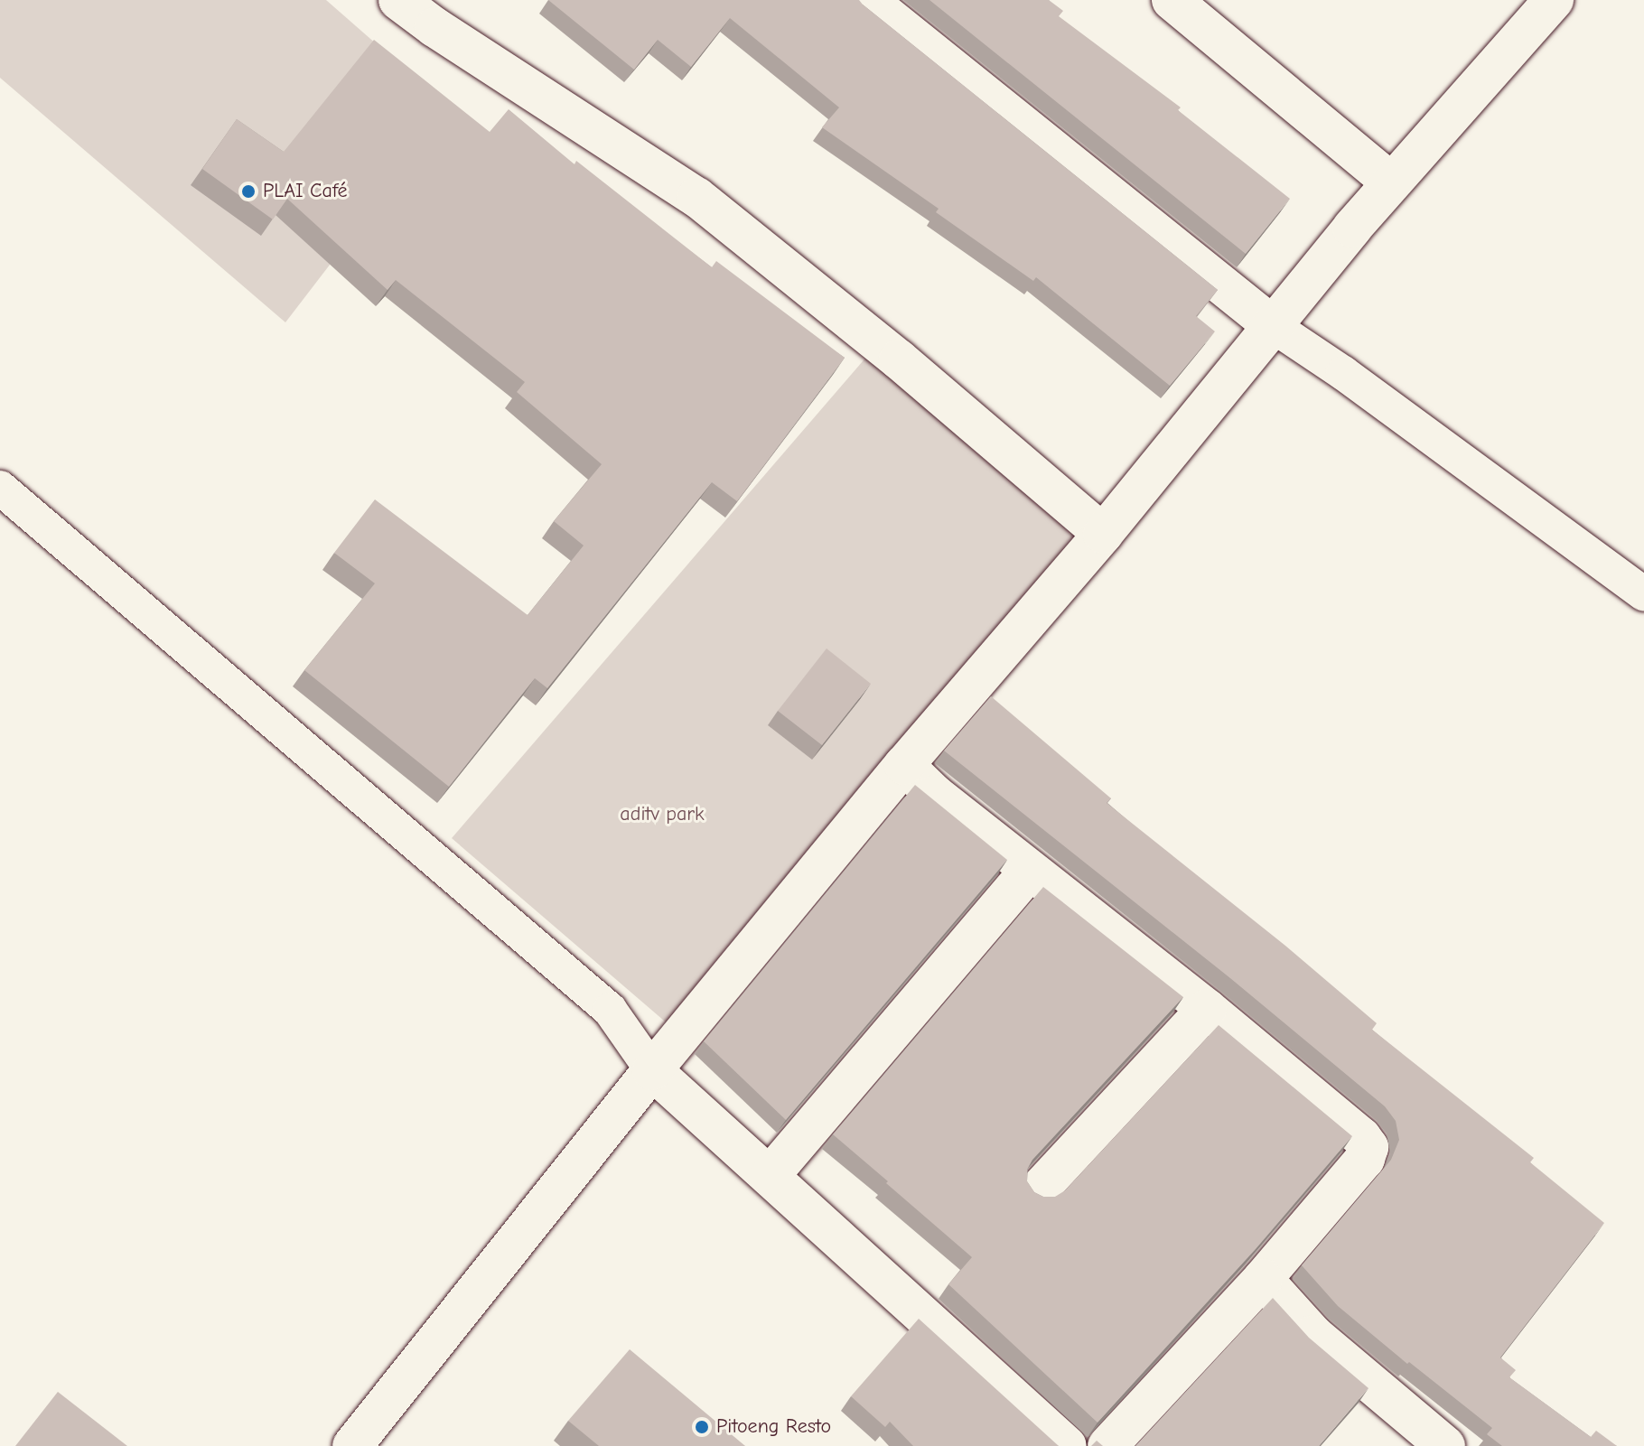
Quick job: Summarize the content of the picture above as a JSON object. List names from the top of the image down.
{
  "parks": ["aditv park"],
  "places": ["PLAI Café", "Pitoeng Resto"]
}
